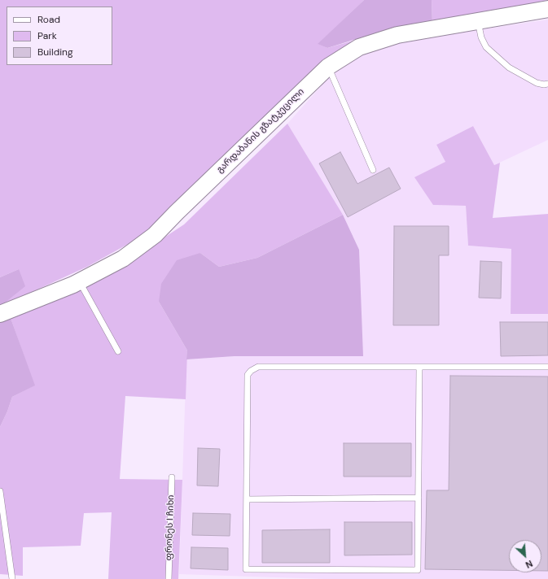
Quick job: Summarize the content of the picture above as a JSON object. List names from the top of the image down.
{
  "streets": {
    "main road": ["გარდაბანის გზატკეცილი"],
    "lane": ["ფრონეს I ჩიხი"]
  },
  "legend": ["Road", "Park", "Building"],
  "north": "bottom right"
}
